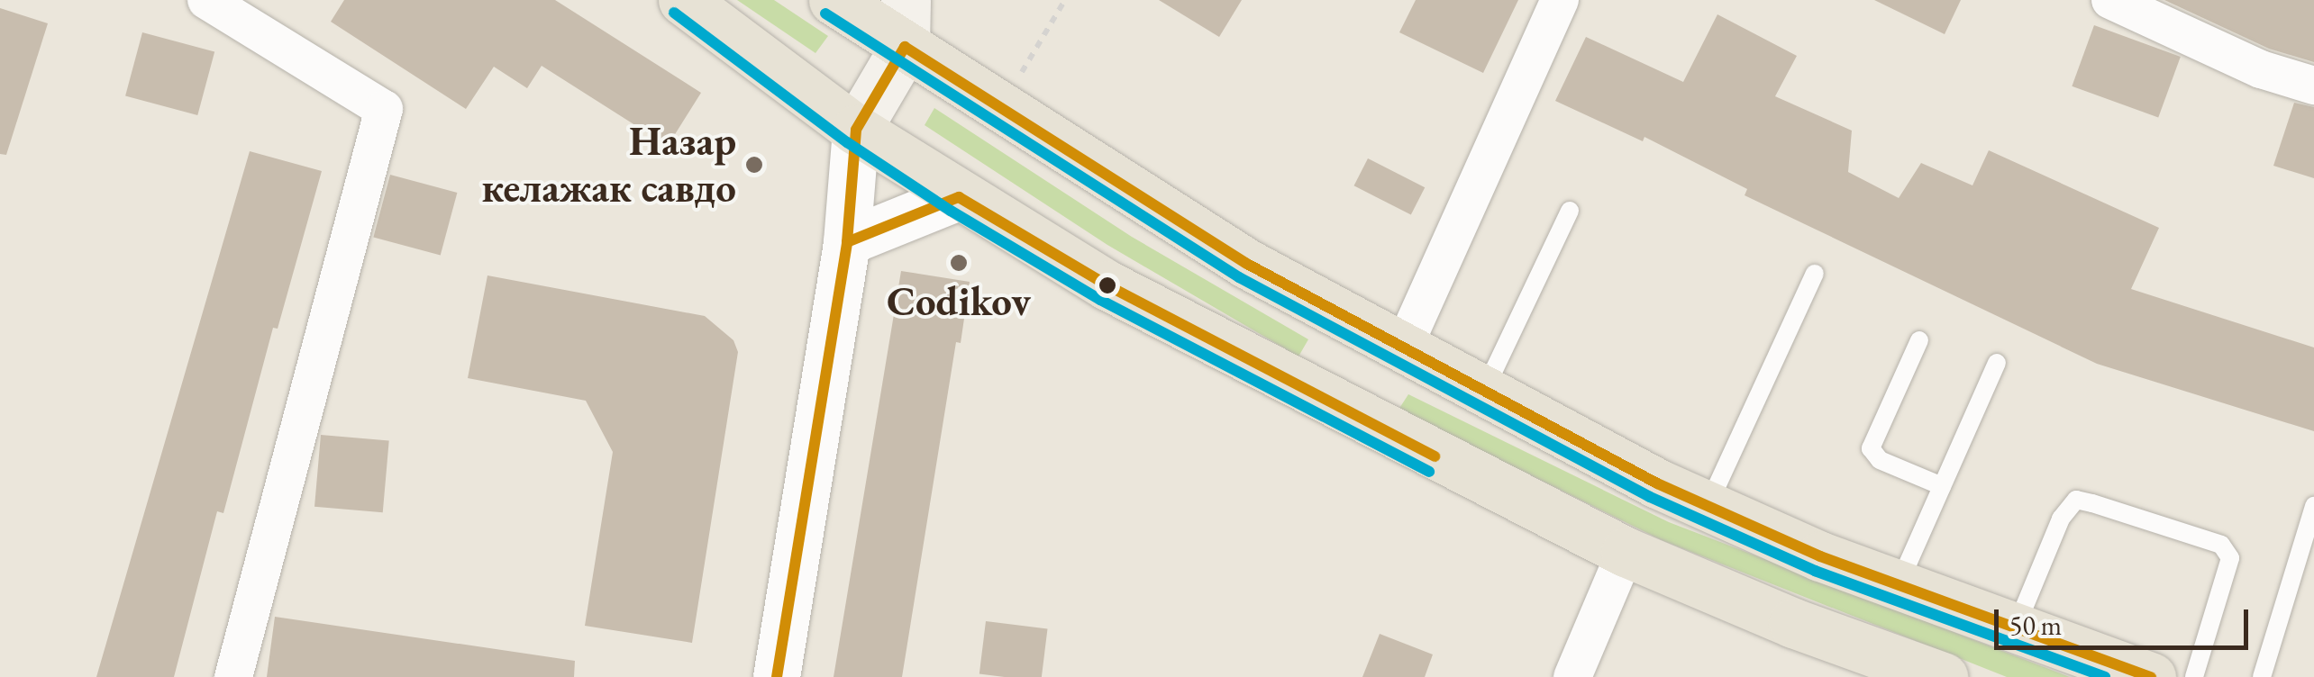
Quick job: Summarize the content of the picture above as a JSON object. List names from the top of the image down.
{
  "places": ["Назар келажак савдо", "Codikov"],
  "scale_bar": "50 m"
}
